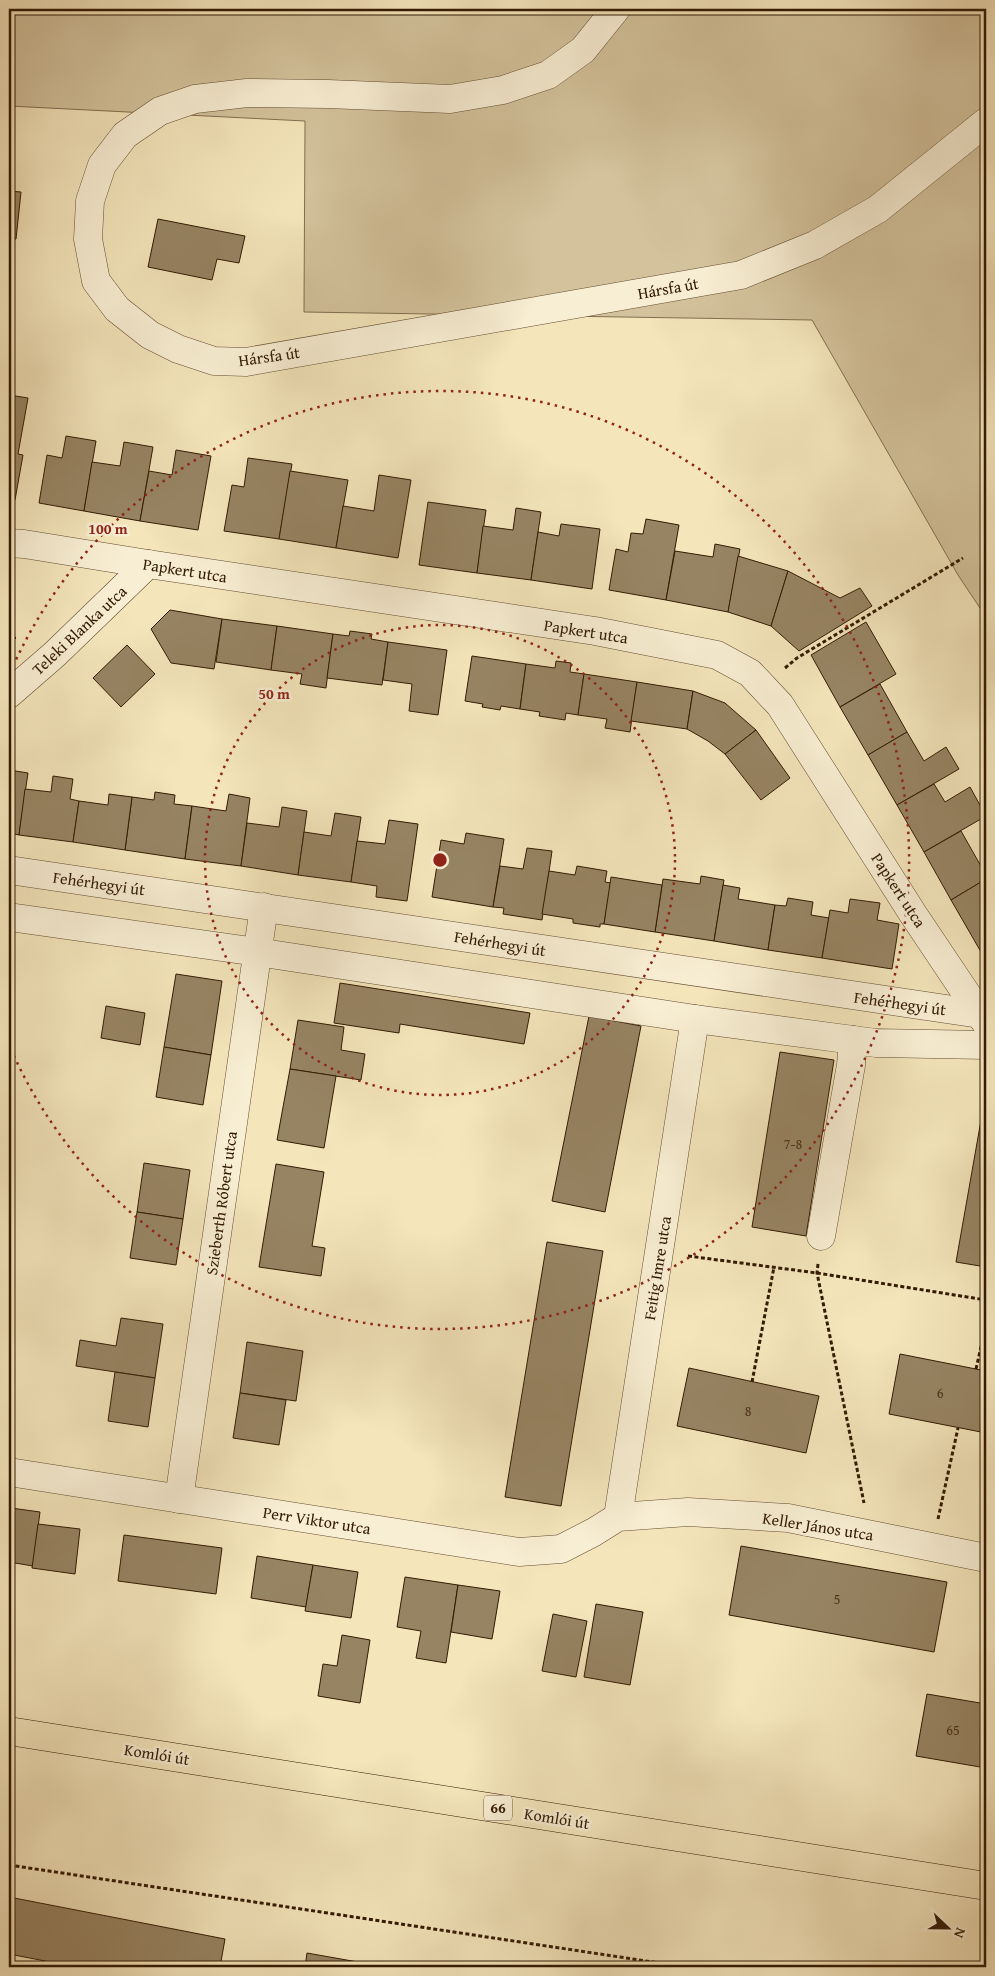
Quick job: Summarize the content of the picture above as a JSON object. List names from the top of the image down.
{
  "streets": {
    "main road": ["Komlói út", "66"],
    "street": [
      "Hársfa út",
      "Papkert utca",
      "Teleki Blanka utca",
      "Fehérhegyi út",
      "Szieberth Róbert utca",
      "Feitig Imre utca",
      "Perr Viktor utca",
      "Keller János utca"
    ]
  },
  "crossings": [
    ["Papkert utca", "Teleki Blanka utca"],
    ["Papkert utca", "Fehérhegyi út"],
    ["Fehérhegyi út", "Szieberth Róbert utca"],
    ["Szieberth Róbert utca", "Perr Viktor utca"],
    ["Feitig Imre utca", "Perr Viktor utca"],
    ["Feitig Imre utca", "Keller János utca"],
    ["Perr Viktor utca", "Keller János utca"]
  ],
  "house_numbers": [
    "7-8",
    "6",
    "8",
    "5",
    "65"
  ],
  "north": "right",
  "rings": ["100 m", "50 m"]
}
